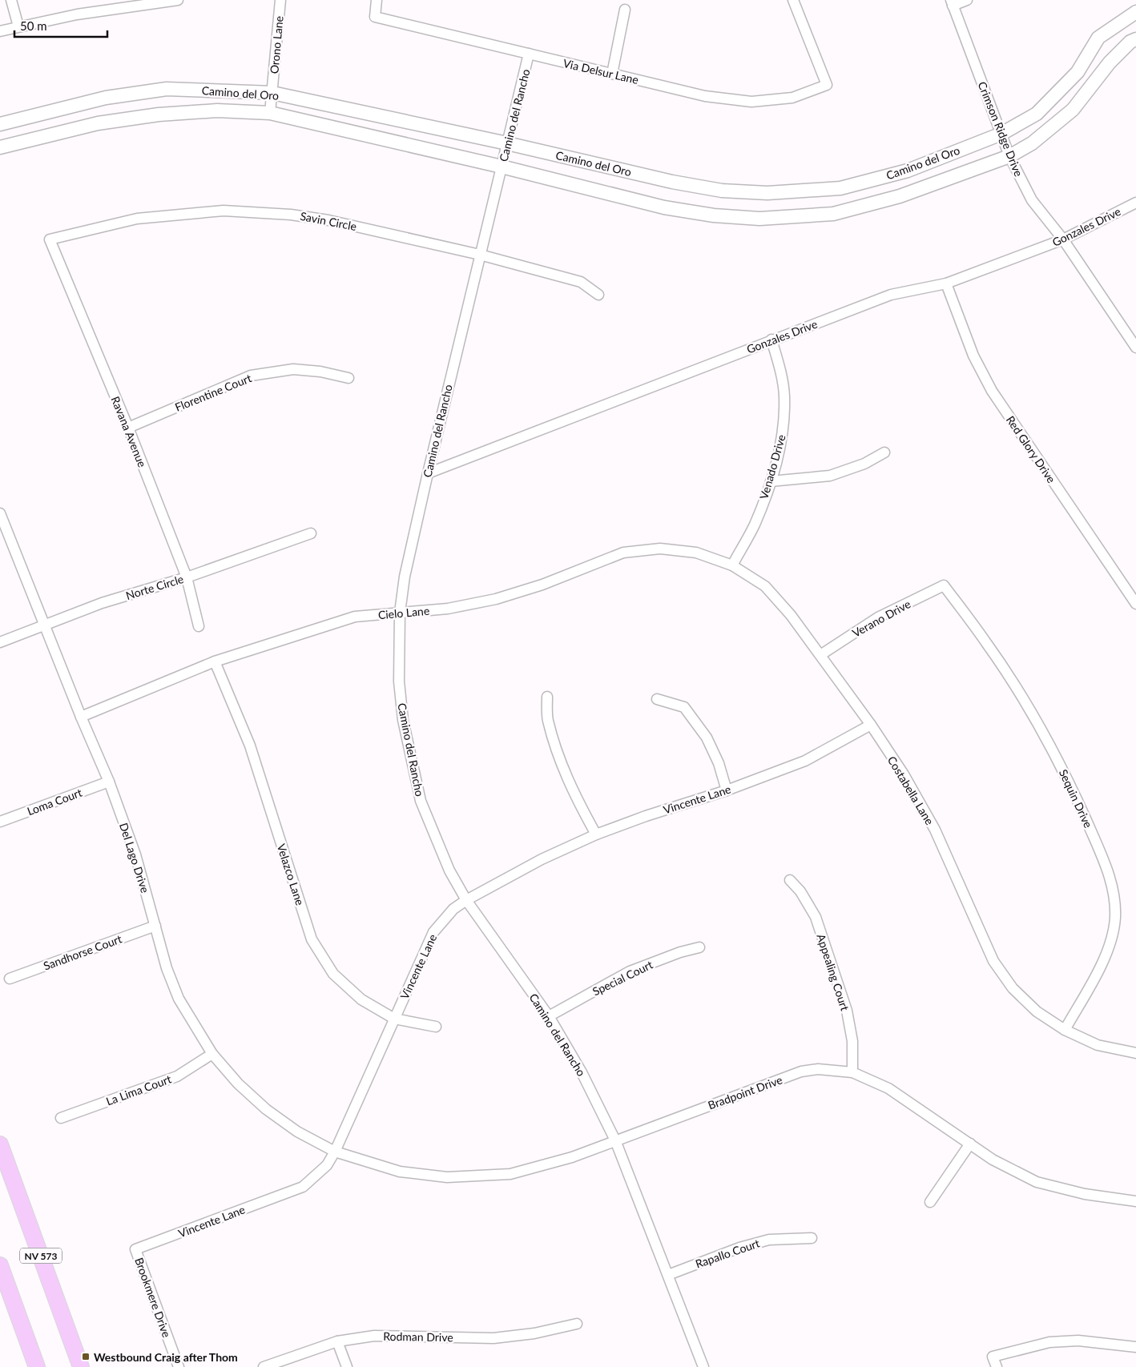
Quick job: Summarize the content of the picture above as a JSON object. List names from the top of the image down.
{
  "streets": {
    "main road": ["NV 573"],
    "street": [
      "Orono Lane",
      "Via Delsur Lane",
      "Camino del Oro",
      "Camino del Rancho",
      "Crimson Ridge Drive",
      "Savin Circle",
      "Gonzales Drive",
      "Florentine Court",
      "Ravana Avenue",
      "Red Glory Drive",
      "Venado Drive",
      "Norte Circle",
      "Cielo Lane",
      "Verano Drive",
      "Costabella Lane",
      "Sequin Drive",
      "Vincente Lane",
      "Loma Court",
      "Del Lago Drive",
      "Velazco Lane",
      "Sandhorse Court",
      "Appealing Court",
      "Special Court",
      "La Lima Court",
      "Bradpoint Drive",
      "Rapallo Court",
      "Brookmere Drive",
      "Rodman Drive"
    ]
  },
  "crossings": [
    ["Orono Lane", "Camino del Oro"],
    ["Via Delsur Lane", "Camino del Rancho"],
    ["Camino del Oro", "Camino del Rancho"],
    ["Camino del Oro", "Crimson Ridge Drive"],
    ["Camino del Rancho", "Savin Circle"],
    ["Camino del Rancho", "Gonzales Drive"],
    ["Camino del Rancho", "Cielo Lane"],
    ["Camino del Rancho", "Vincente Lane"],
    ["Camino del Rancho", "Special Court"],
    ["Camino del Rancho", "Bradpoint Drive"],
    ["Camino del Rancho", "Rapallo Court"],
    ["Crimson Ridge Drive", "Gonzales Drive"],
    ["Savin Circle", "Ravana Avenue"],
    ["Gonzales Drive", "Red Glory Drive"],
    ["Gonzales Drive", "Venado Drive"],
    ["Florentine Court", "Ravana Avenue"],
    ["Ravana Avenue", "Norte Circle"],
    ["Venado Drive", "Cielo Lane"],
    ["Venado Drive", "Costabella Lane"],
    ["Norte Circle", "Del Lago Drive"],
    ["Cielo Lane", "Costabella Lane"],
    ["Cielo Lane", "Del Lago Drive"],
    ["Cielo Lane", "Velazco Lane"],
    ["Verano Drive", "Costabella Lane"],
    ["Verano Drive", "Sequin Drive"],
    ["Costabella Lane", "Sequin Drive"],
    ["Costabella Lane", "Vincente Lane"],
    ["Vincente Lane", "Del Lago Drive"],
    ["Vincente Lane", "Velazco Lane"],
    ["Vincente Lane", "Bradpoint Drive"],
    ["Vincente Lane", "Brookmere Drive"],
    ["Loma Court", "Del Lago Drive"],
    ["Del Lago Drive", "Sandhorse Court"],
    ["Del Lago Drive", "La Lima Court"],
    ["Del Lago Drive", "Bradpoint Drive"],
    ["Appealing Court", "Bradpoint Drive"]
  ],
  "places": {
    "transit": ["Westbound Craig after Thom"]
  },
  "scale_bar": "50 m"
}
